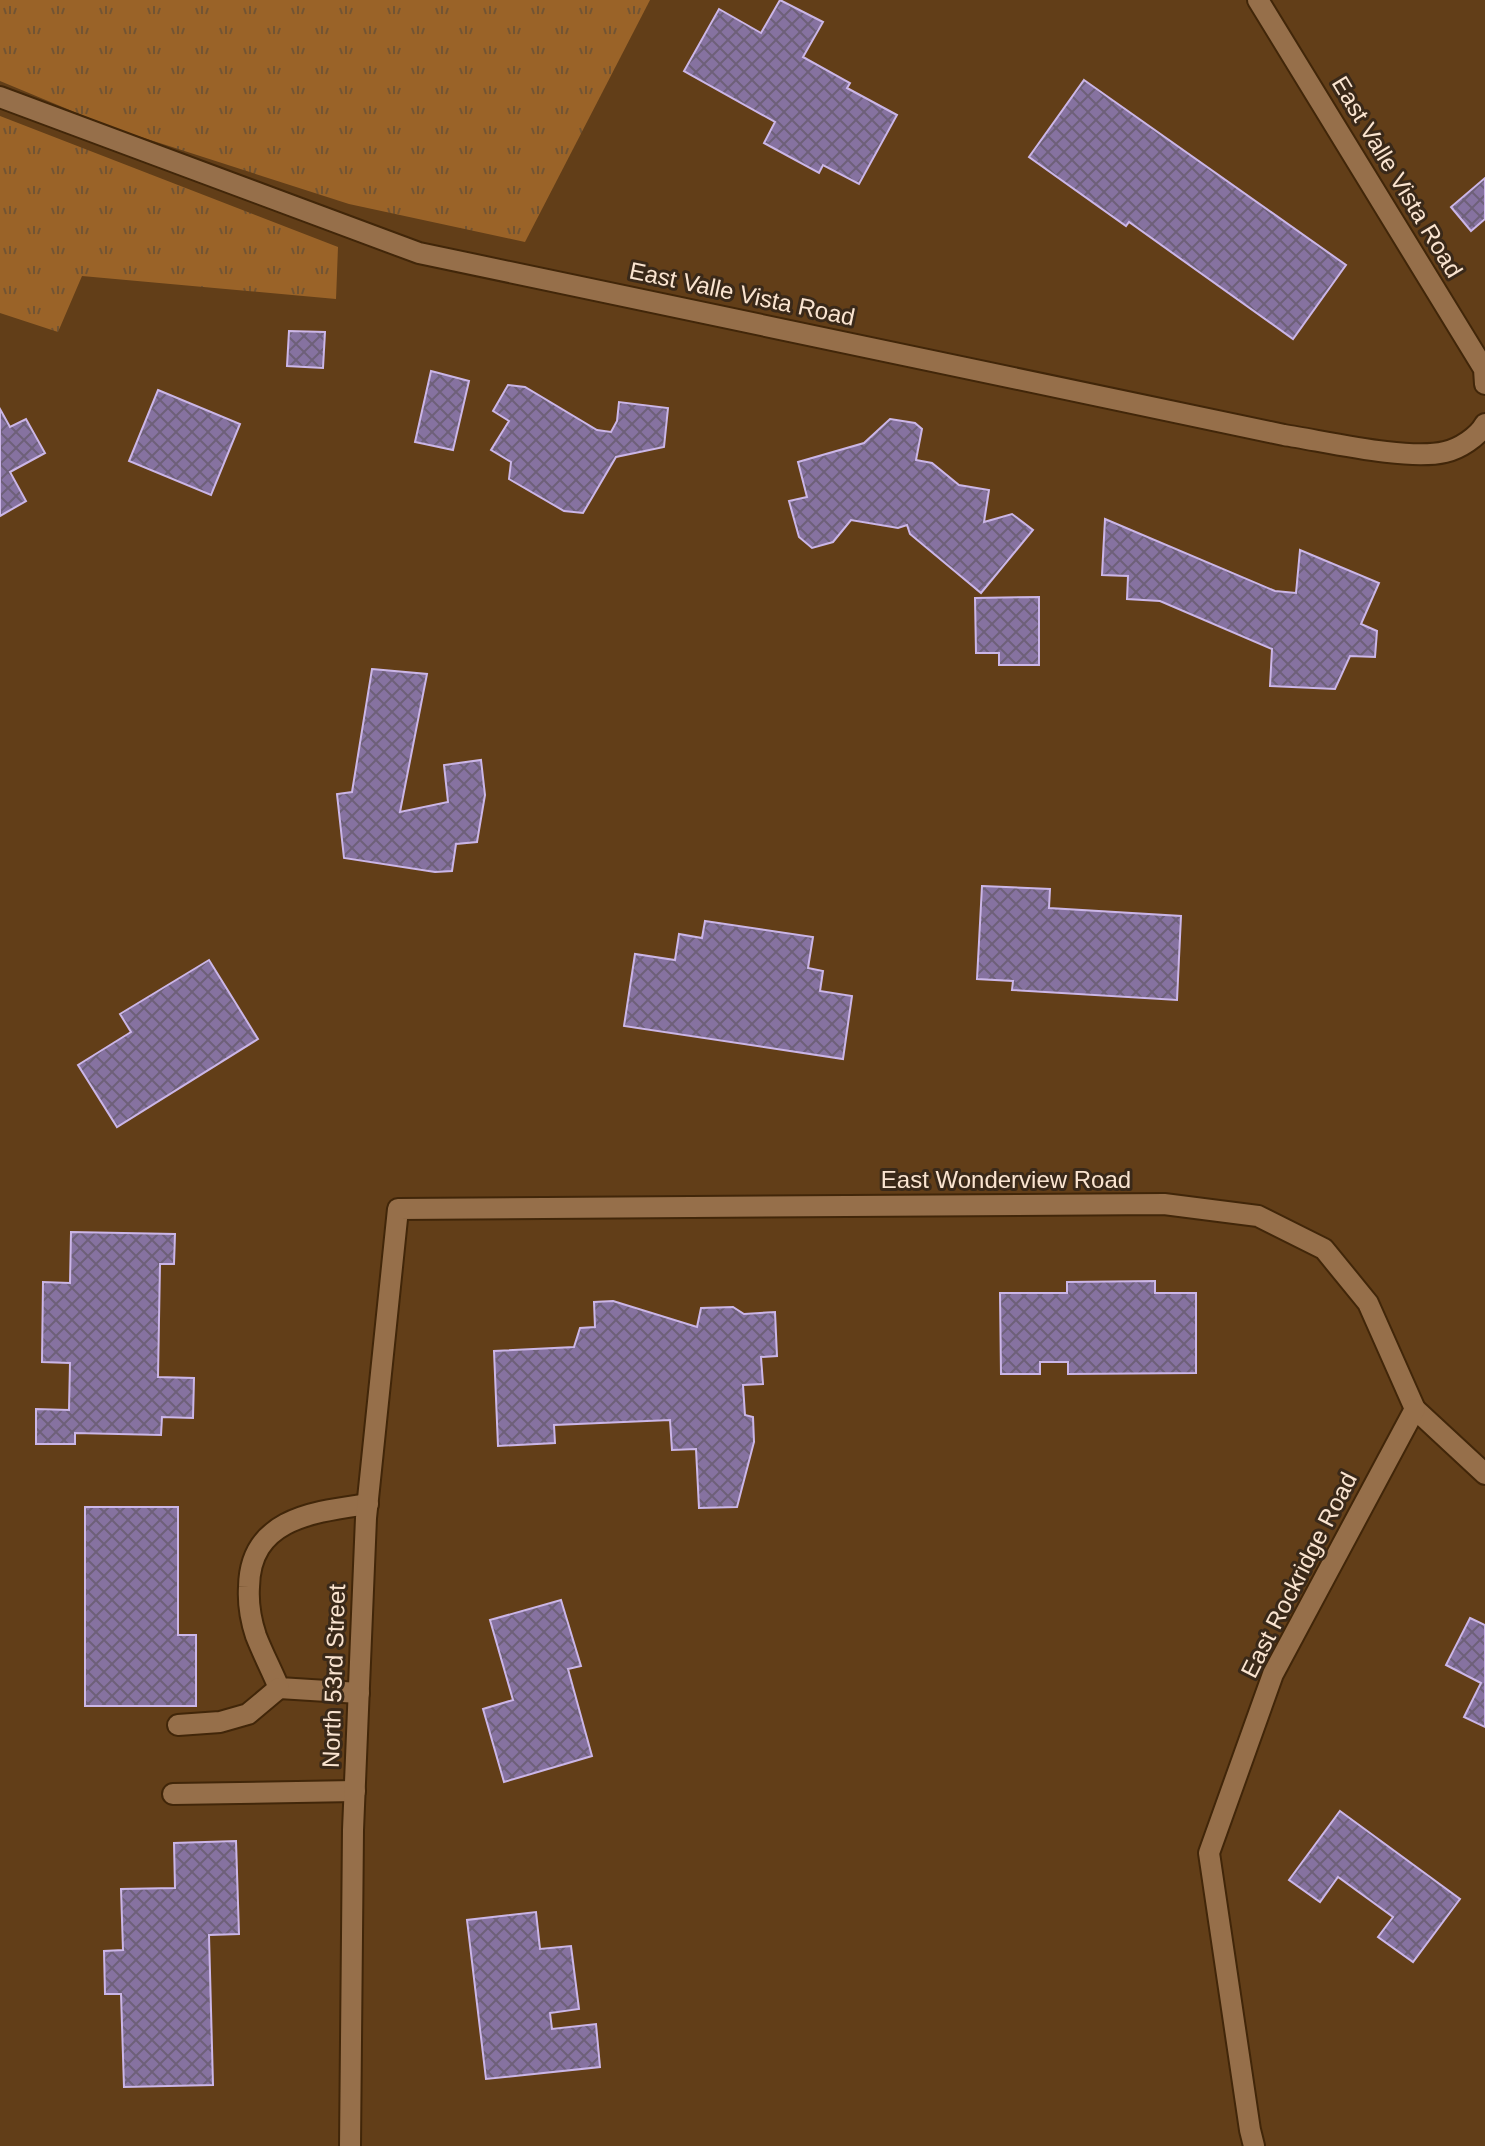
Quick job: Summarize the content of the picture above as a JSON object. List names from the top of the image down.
{
  "streets": {
    "street": [
      "East Valle Vista Road",
      "East Wonderview Road",
      "East Rockridge Road",
      "North 53rd Street"
    ]
  },
  "crossings": [
    ["East Wonderview Road", "East Rockridge Road"],
    ["East Wonderview Road", "North 53rd Street"]
  ]
}
